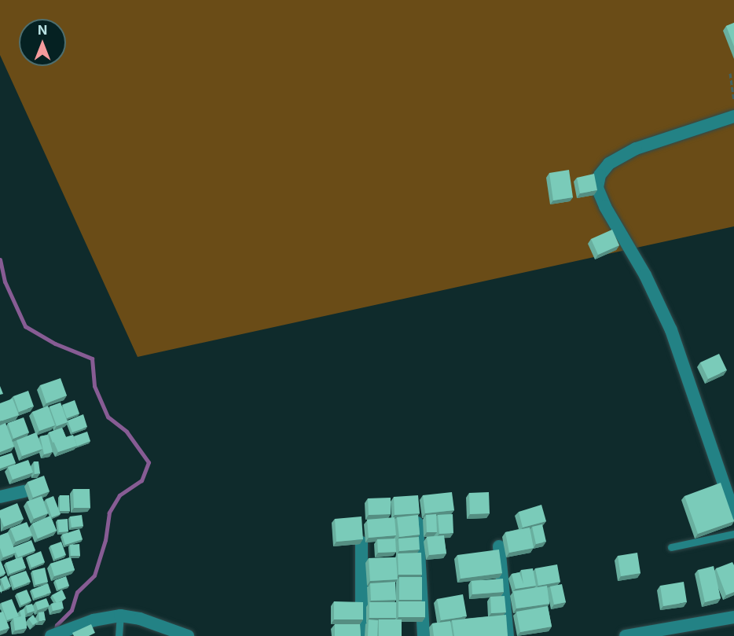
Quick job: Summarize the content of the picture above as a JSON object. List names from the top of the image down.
{
  "north": "top"
}
